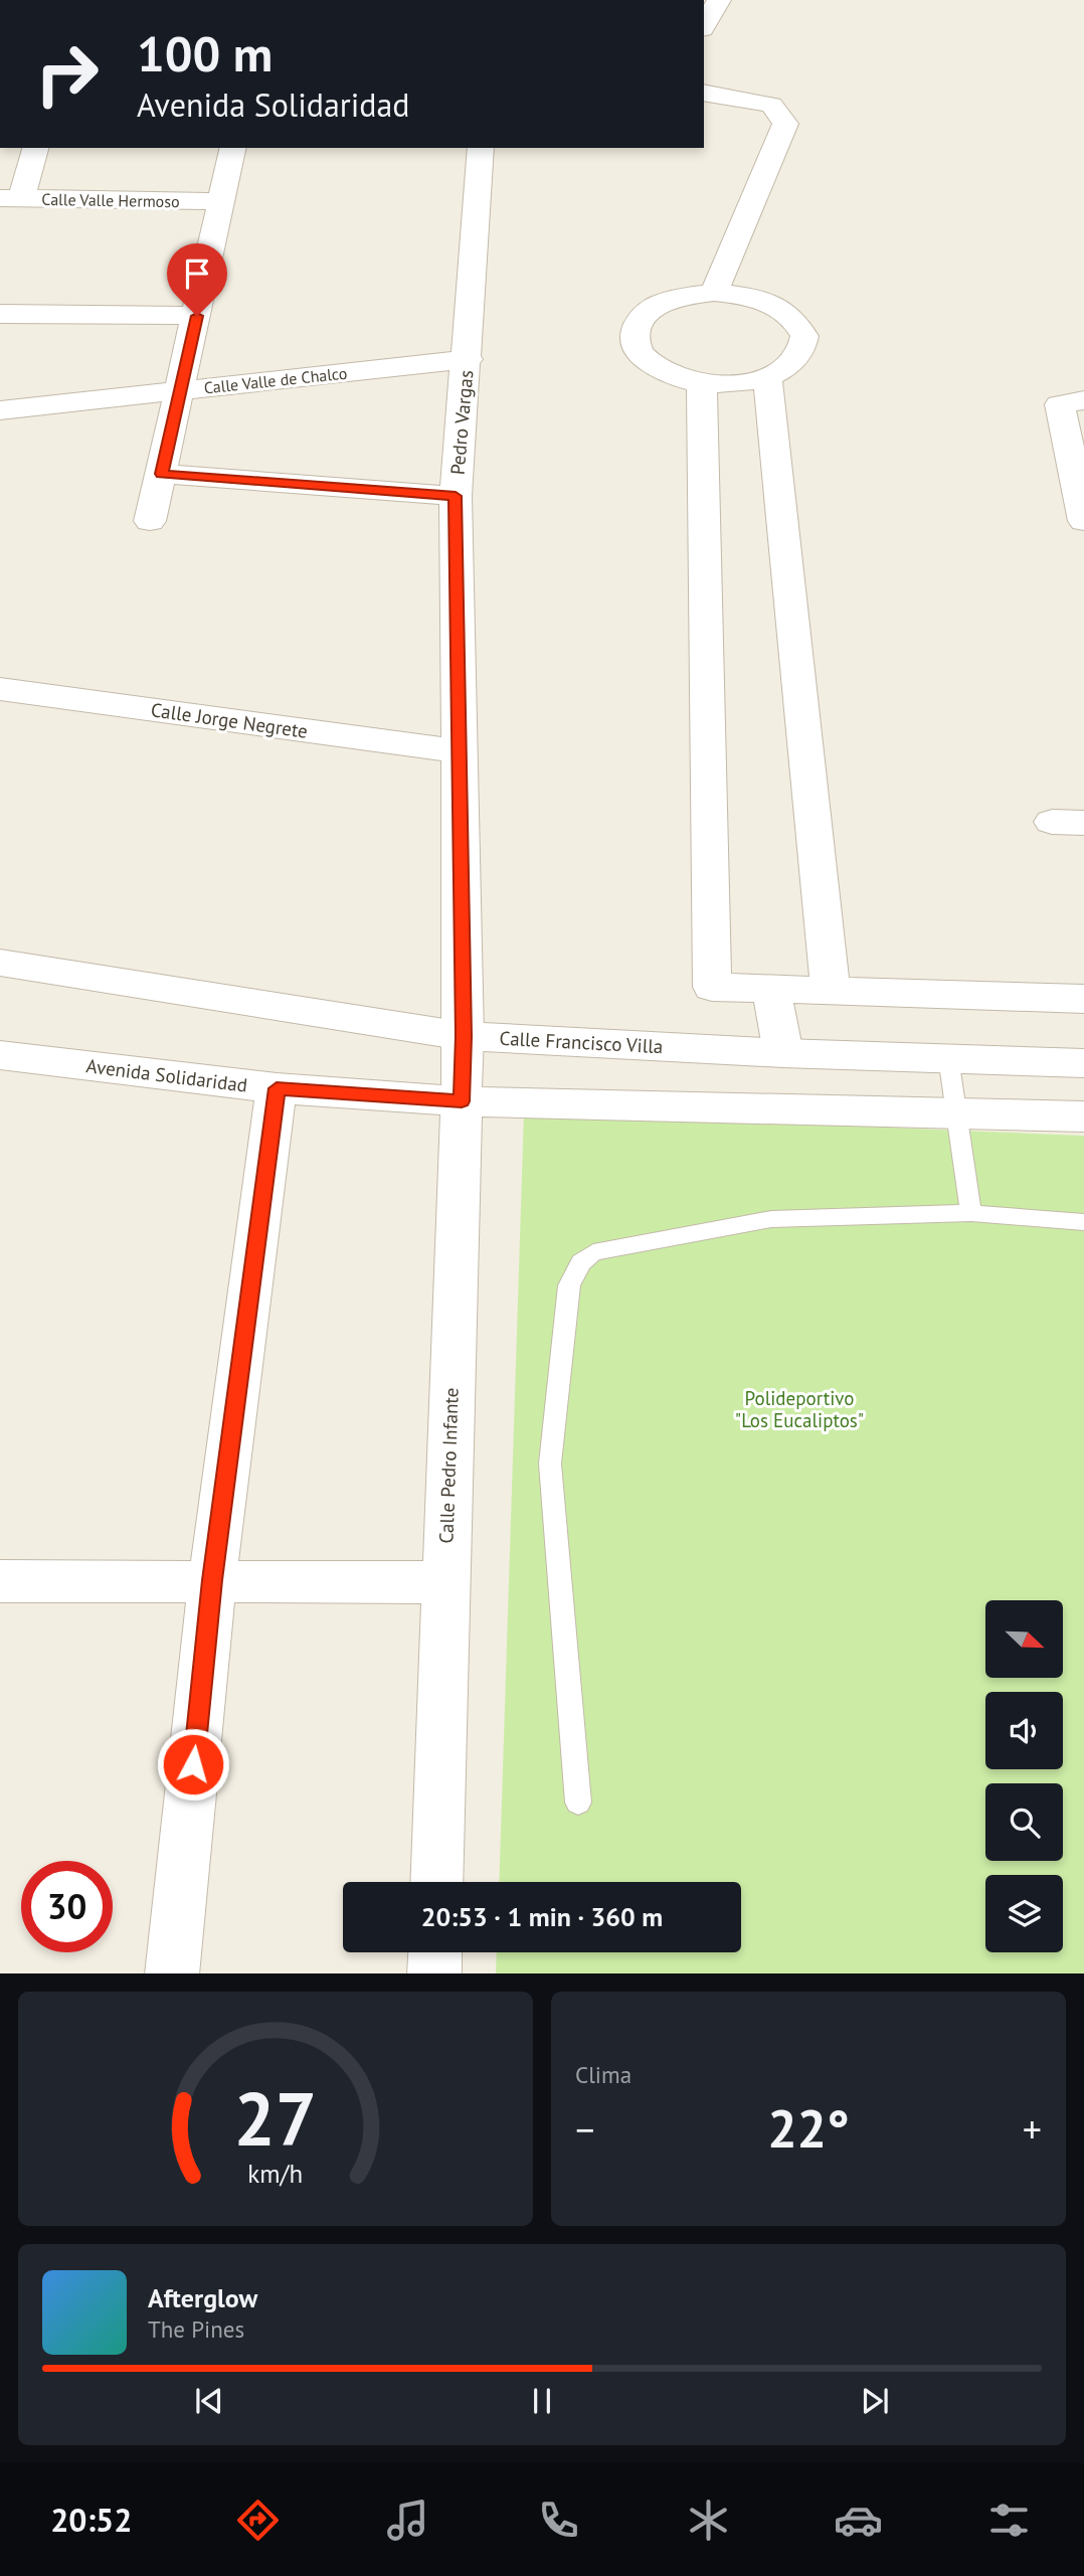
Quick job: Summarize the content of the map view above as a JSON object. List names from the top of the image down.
{
  "streets": {
    "street": [
      "Calle Valle Hermoso",
      "Calle Valle de Chalco",
      "Pedro Vargas",
      "Calle Jorge Negrete",
      "Calle Francisco Villa",
      "Avenida Solidaridad",
      "Calle Pedro Infante"
    ]
  },
  "crossings": [
    ["Calle Valle de Chalco", "Pedro Vargas"],
    ["Pedro Vargas", "Calle Jorge Negrete"],
    ["Pedro Vargas", "Calle Francisco Villa"],
    ["Pedro Vargas", "Calle Pedro Infante"],
    ["Calle Francisco Villa", "Calle Pedro Infante"],
    ["Avenida Solidaridad", "Calle Pedro Infante"]
  ],
  "parks": ["Polideportivo \"Los Eucaliptos\""],
  "north": "bottom right",
  "page": {
    "turn": ["100 m", "Avenida Solidaridad"],
    "limit": "30",
    "trip": "20:53 · 1 min · 360 m",
    "tile": "Clima",
    "heat": ["−", "22°", "+"],
    "song": ["Afterglow", "The Pines"],
    "tabs": "20:52",
    "gauge": ["27", "km/h"]
  }
}
